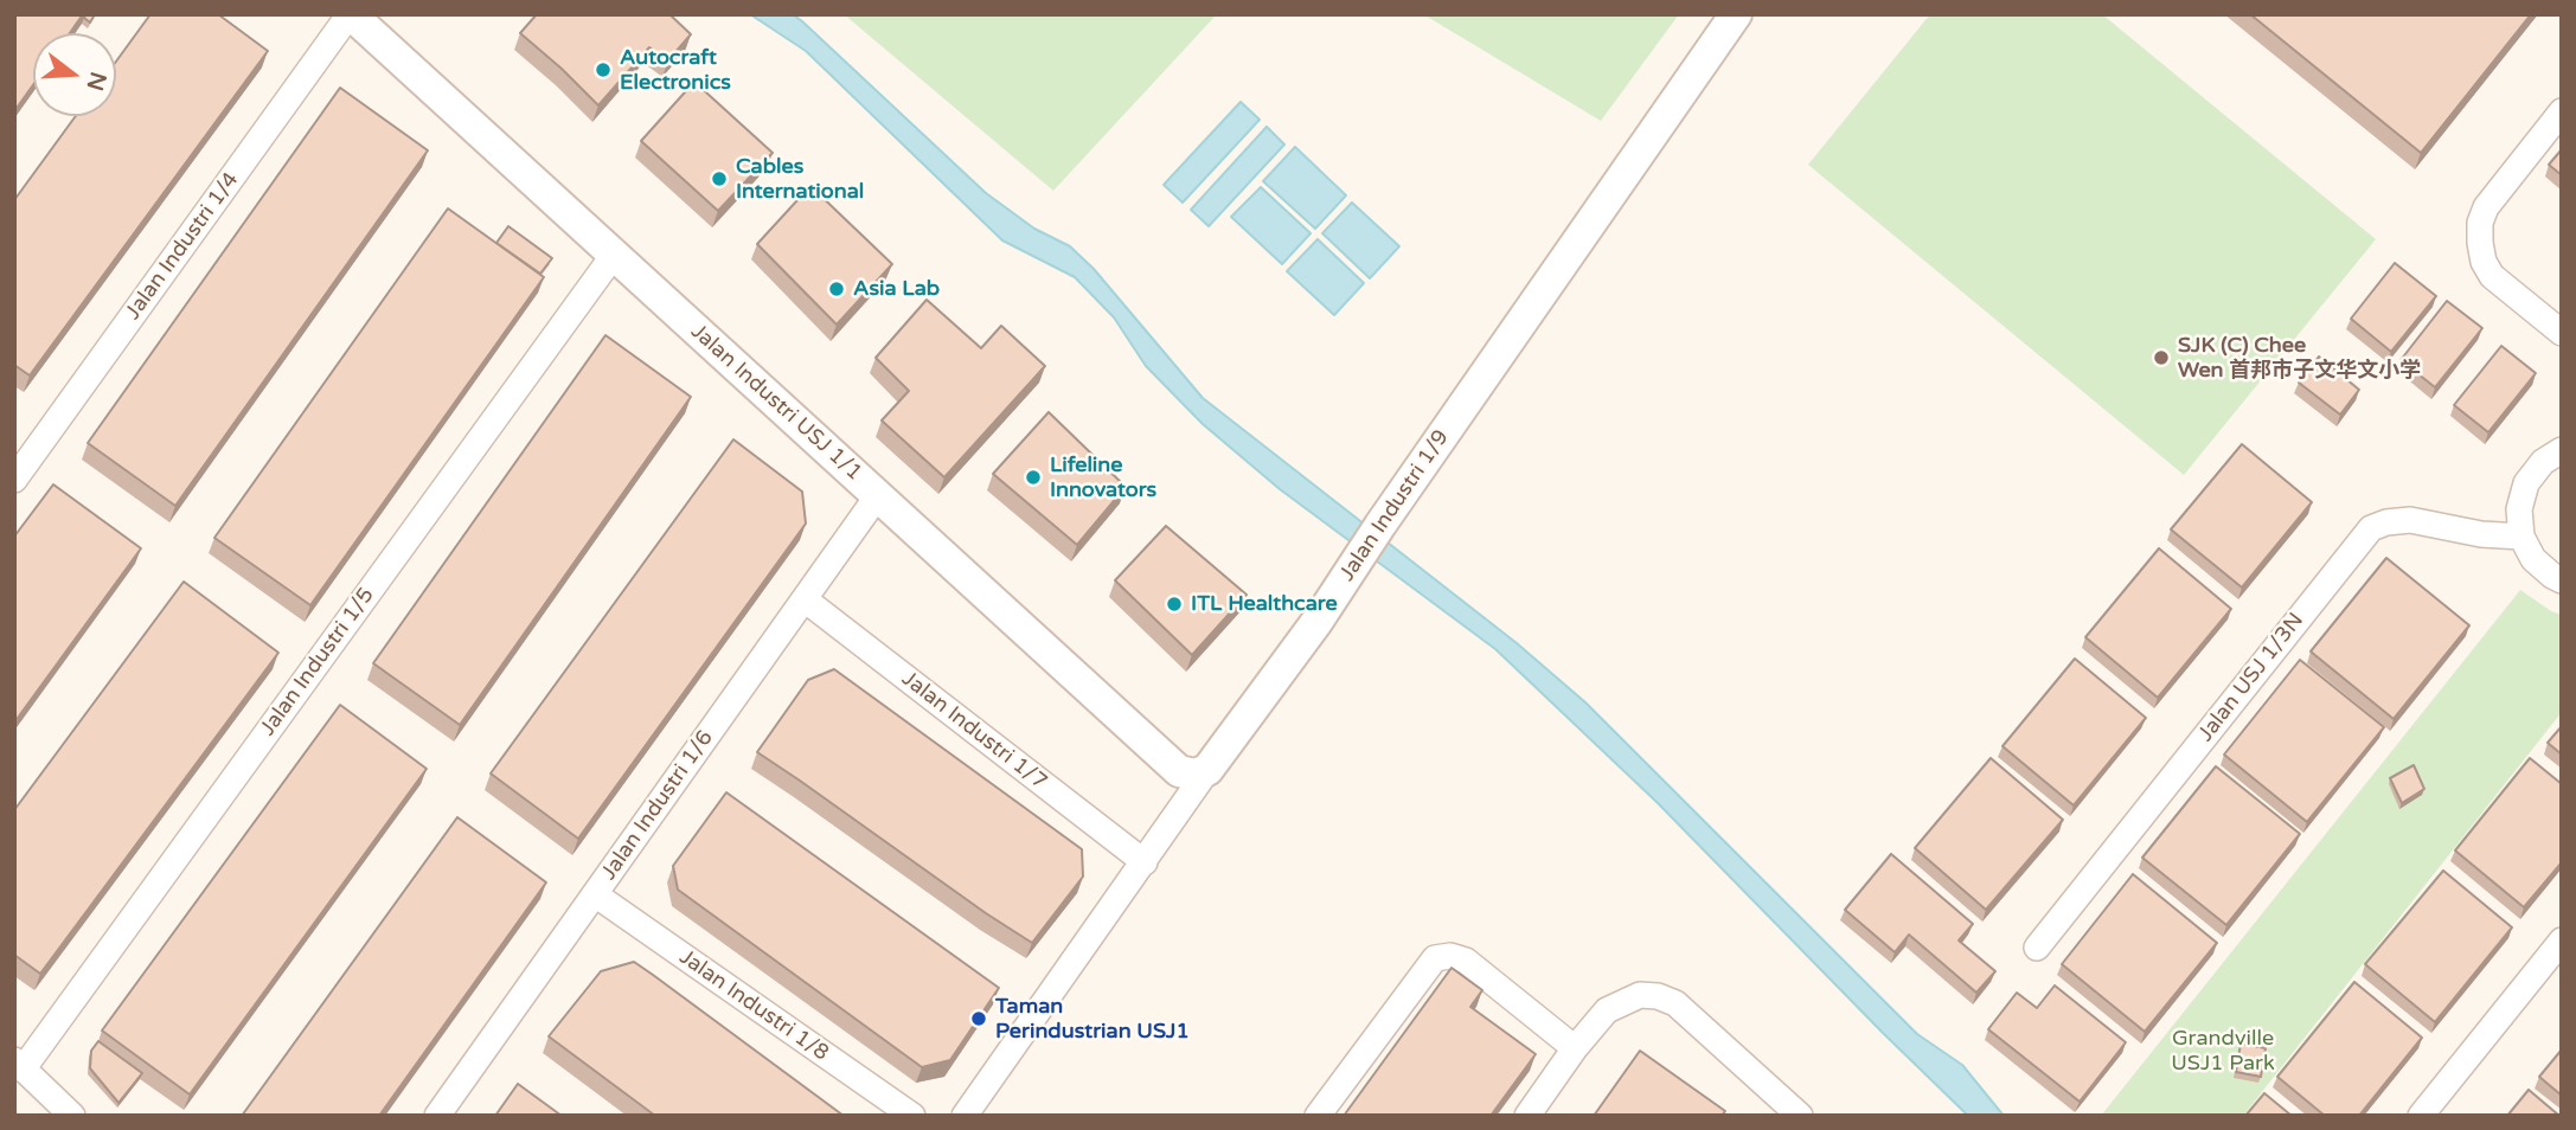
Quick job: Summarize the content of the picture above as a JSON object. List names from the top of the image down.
{
  "streets": {
    "street": [
      "Jalan Industri 1/4",
      "Jalan Industri USJ 1/1",
      "Jalan Industri 1/9",
      "Jalan Industri 1/5",
      "Jalan USJ 1/3N",
      "Jalan Industri 1/7",
      "Jalan Industri 1/6",
      "Jalan Industri 1/8"
    ]
  },
  "crossings": [
    ["Jalan Industri 1/4", "Jalan Industri USJ 1/1"],
    ["Jalan Industri USJ 1/1", "Jalan Industri 1/9"],
    ["Jalan Industri USJ 1/1", "Jalan Industri 1/5"],
    ["Jalan Industri USJ 1/1", "Jalan Industri 1/6"],
    ["Jalan Industri 1/9", "Jalan Industri 1/7"],
    ["Jalan Industri 1/7", "Jalan Industri 1/6"],
    ["Jalan Industri 1/6", "Jalan Industri 1/8"]
  ],
  "parks": ["Grandville USJ1 Park"],
  "places": [
    "Autocraft Electronics",
    "Cables International",
    "Asia Lab",
    "SJK (C) Chee Wen 首邦市子文华文小学",
    "Lifeline Innovators",
    "ITL Healthcare",
    "Taman Perindustrian USJ1"
  ],
  "north": "right"
}
